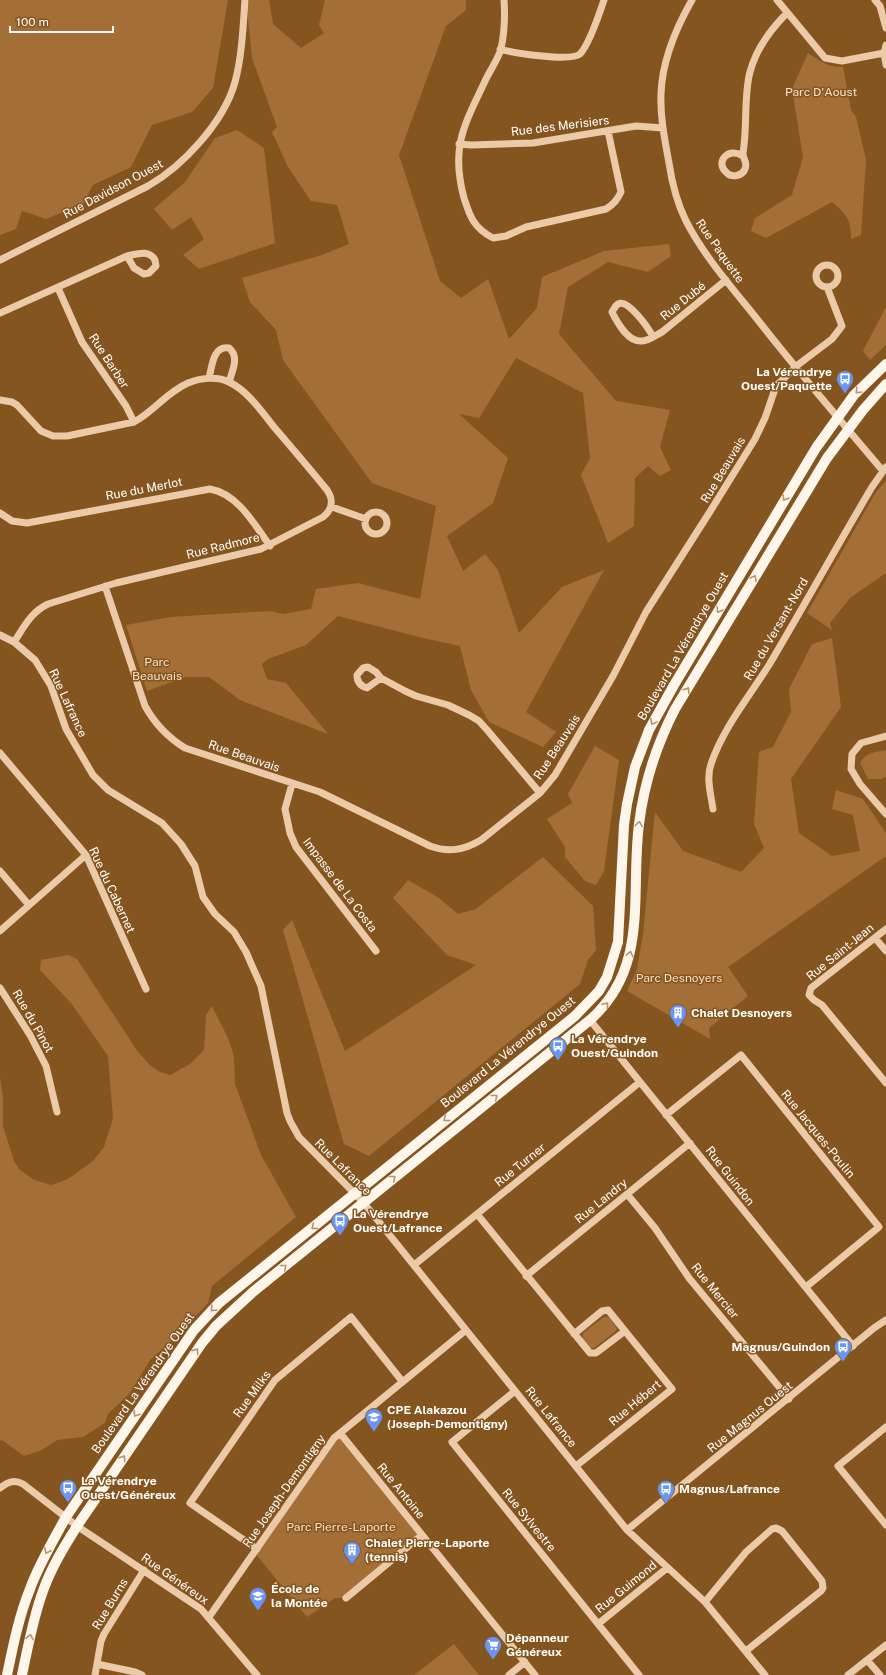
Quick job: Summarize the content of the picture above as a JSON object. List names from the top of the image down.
{
  "streets": {
    "main road": ["Boulevard La Vérendrye Ouest"],
    "street": [
      "Rue des Merisiers",
      "Rue Davidson Ouest",
      "Rue Paquette",
      "Rue Dubé",
      "Rue Barber",
      "Rue Beauvais",
      "Rue du Merlot",
      "Rue Radmore",
      "Rue du Versant-Nord",
      "Rue Lafrance",
      "Impasse de La Costa",
      "Rue du Cabernet",
      "Rue Saint-Jean",
      "Rue du Pinot",
      "Rue Jacques-Poulin",
      "Rue Turner",
      "Rue Guindon",
      "Rue Landry",
      "Rue Mercier",
      "Rue Milks",
      "Rue Hébert",
      "Rue Magnus Ouest",
      "Rue Joseph-Demontigny",
      "Rue Antoine",
      "Rue Sylvestre",
      "Rue Généreux",
      "Rue Guimond",
      "Rue Burns"
    ]
  },
  "crossings": [
    ["Rue des Merisiers", "Rue Paquette"],
    ["Rue Paquette", "Rue Dubé"],
    ["Rue Paquette", "Rue Beauvais"],
    ["Rue Paquette", "Rue du Versant-Nord"],
    ["Rue Paquette", "Boulevard La Vérendrye Ouest"],
    ["Rue Beauvais", "Rue Radmore"],
    ["Rue Beauvais", "Impasse de La Costa"],
    ["Rue du Merlot", "Rue Radmore"],
    ["Rue Radmore", "Rue Lafrance"],
    ["Boulevard La Vérendrye Ouest", "Rue Lafrance"],
    ["Boulevard La Vérendrye Ouest", "Rue Guindon"],
    ["Boulevard La Vérendrye Ouest", "Rue Généreux"],
    ["Rue Lafrance", "Rue Turner"],
    ["Rue Lafrance", "Rue Hébert"],
    ["Rue Lafrance", "Rue Magnus Ouest"],
    ["Rue Lafrance", "Rue Joseph-Demontigny"],
    ["Rue Lafrance", "Rue Sylvestre"],
    ["Rue Lafrance", "Rue Guimond"],
    ["Rue Jacques-Poulin", "Rue Guindon"],
    ["Rue Turner", "Rue Guindon"],
    ["Rue Guindon", "Rue Landry"],
    ["Rue Guindon", "Rue Magnus Ouest"],
    ["Rue Landry", "Rue Mercier"],
    ["Rue Mercier", "Rue Magnus Ouest"],
    ["Rue Milks", "Rue Joseph-Demontigny"],
    ["Rue Joseph-Demontigny", "Rue Antoine"],
    ["Rue Joseph-Demontigny", "Rue Généreux"],
    ["Rue Sylvestre", "Rue Guimond"],
    ["Rue Généreux", "Rue Burns"]
  ],
  "parks": [
    "Parc D'Aoust",
    "Parc Beauvais",
    "Parc Desnoyers",
    "Parc Pierre-Laporte"
  ],
  "places": {
    "bus stop": [
      "La Vérendrye Ouest/Paquette",
      "La Vérendrye Ouest/Guindon",
      "La Vérendrye Ouest/Lafrance",
      "Magnus/Guindon",
      "La Vérendrye Ouest/Généreux",
      "Magnus/Lafrance"
    ],
    "building": ["Chalet Desnoyers", "Chalet Pierre-Laporte (tennis)"],
    "school or university": ["CPE Alakazou (Joseph-Demontigny)", "École de la Montée"],
    "supermarket": ["Dépanneur Généreux"]
  },
  "scale_bar": "100 m"
}
